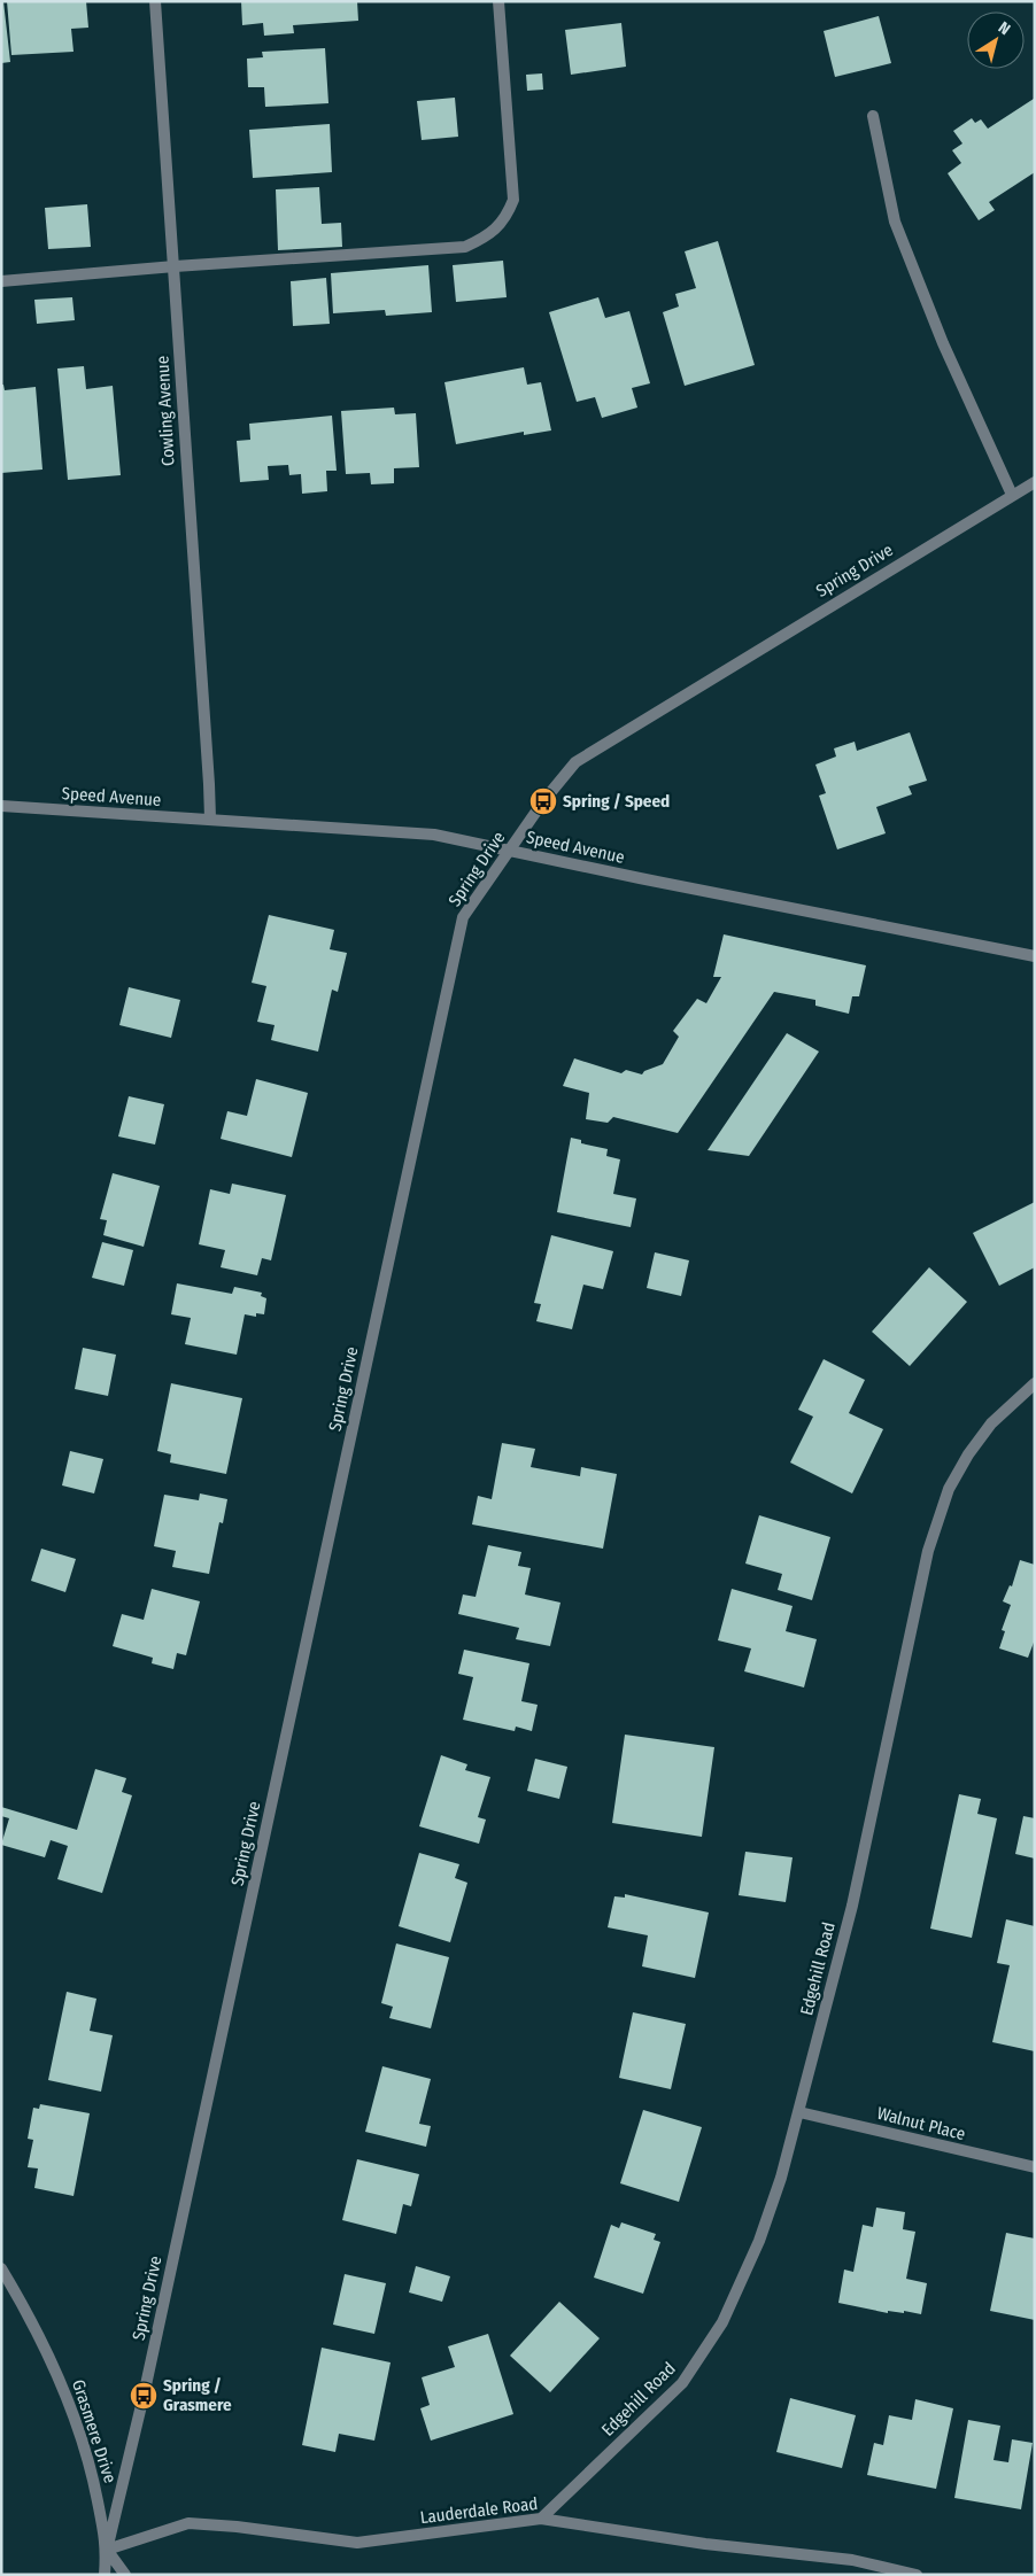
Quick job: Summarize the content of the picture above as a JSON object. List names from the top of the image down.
{
  "streets": {
    "street": [
      "Cowling Avenue",
      "Spring Drive",
      "Speed Avenue",
      "Edgehill Road",
      "Walnut Place",
      "Grasmere Drive",
      "Lauderdale Road"
    ]
  },
  "crossings": [
    ["Cowling Avenue", "Speed Avenue"],
    ["Spring Drive", "Speed Avenue"],
    ["Spring Drive", "Grasmere Drive"],
    ["Spring Drive", "Lauderdale Road"],
    ["Edgehill Road", "Walnut Place"],
    ["Edgehill Road", "Lauderdale Road"],
    ["Grasmere Drive", "Lauderdale Road"]
  ],
  "places": {
    "bus stop": ["Spring / Speed", "Spring / Grasmere"]
  },
  "north": "top right"
}
